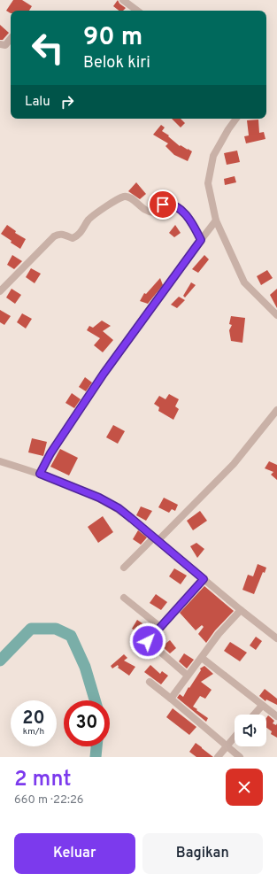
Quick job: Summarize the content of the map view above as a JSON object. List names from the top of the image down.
{
  "page": {
    "turn": ["90 m", "Belok kiri"],
    "then": "Lalu",
    "speed": "20 km/h",
    "limit": "30",
    "heading": ["2 mnt", "660 m · 22:26"],
    "buttons": ["Keluar", "Bagikan"]
  }
}
